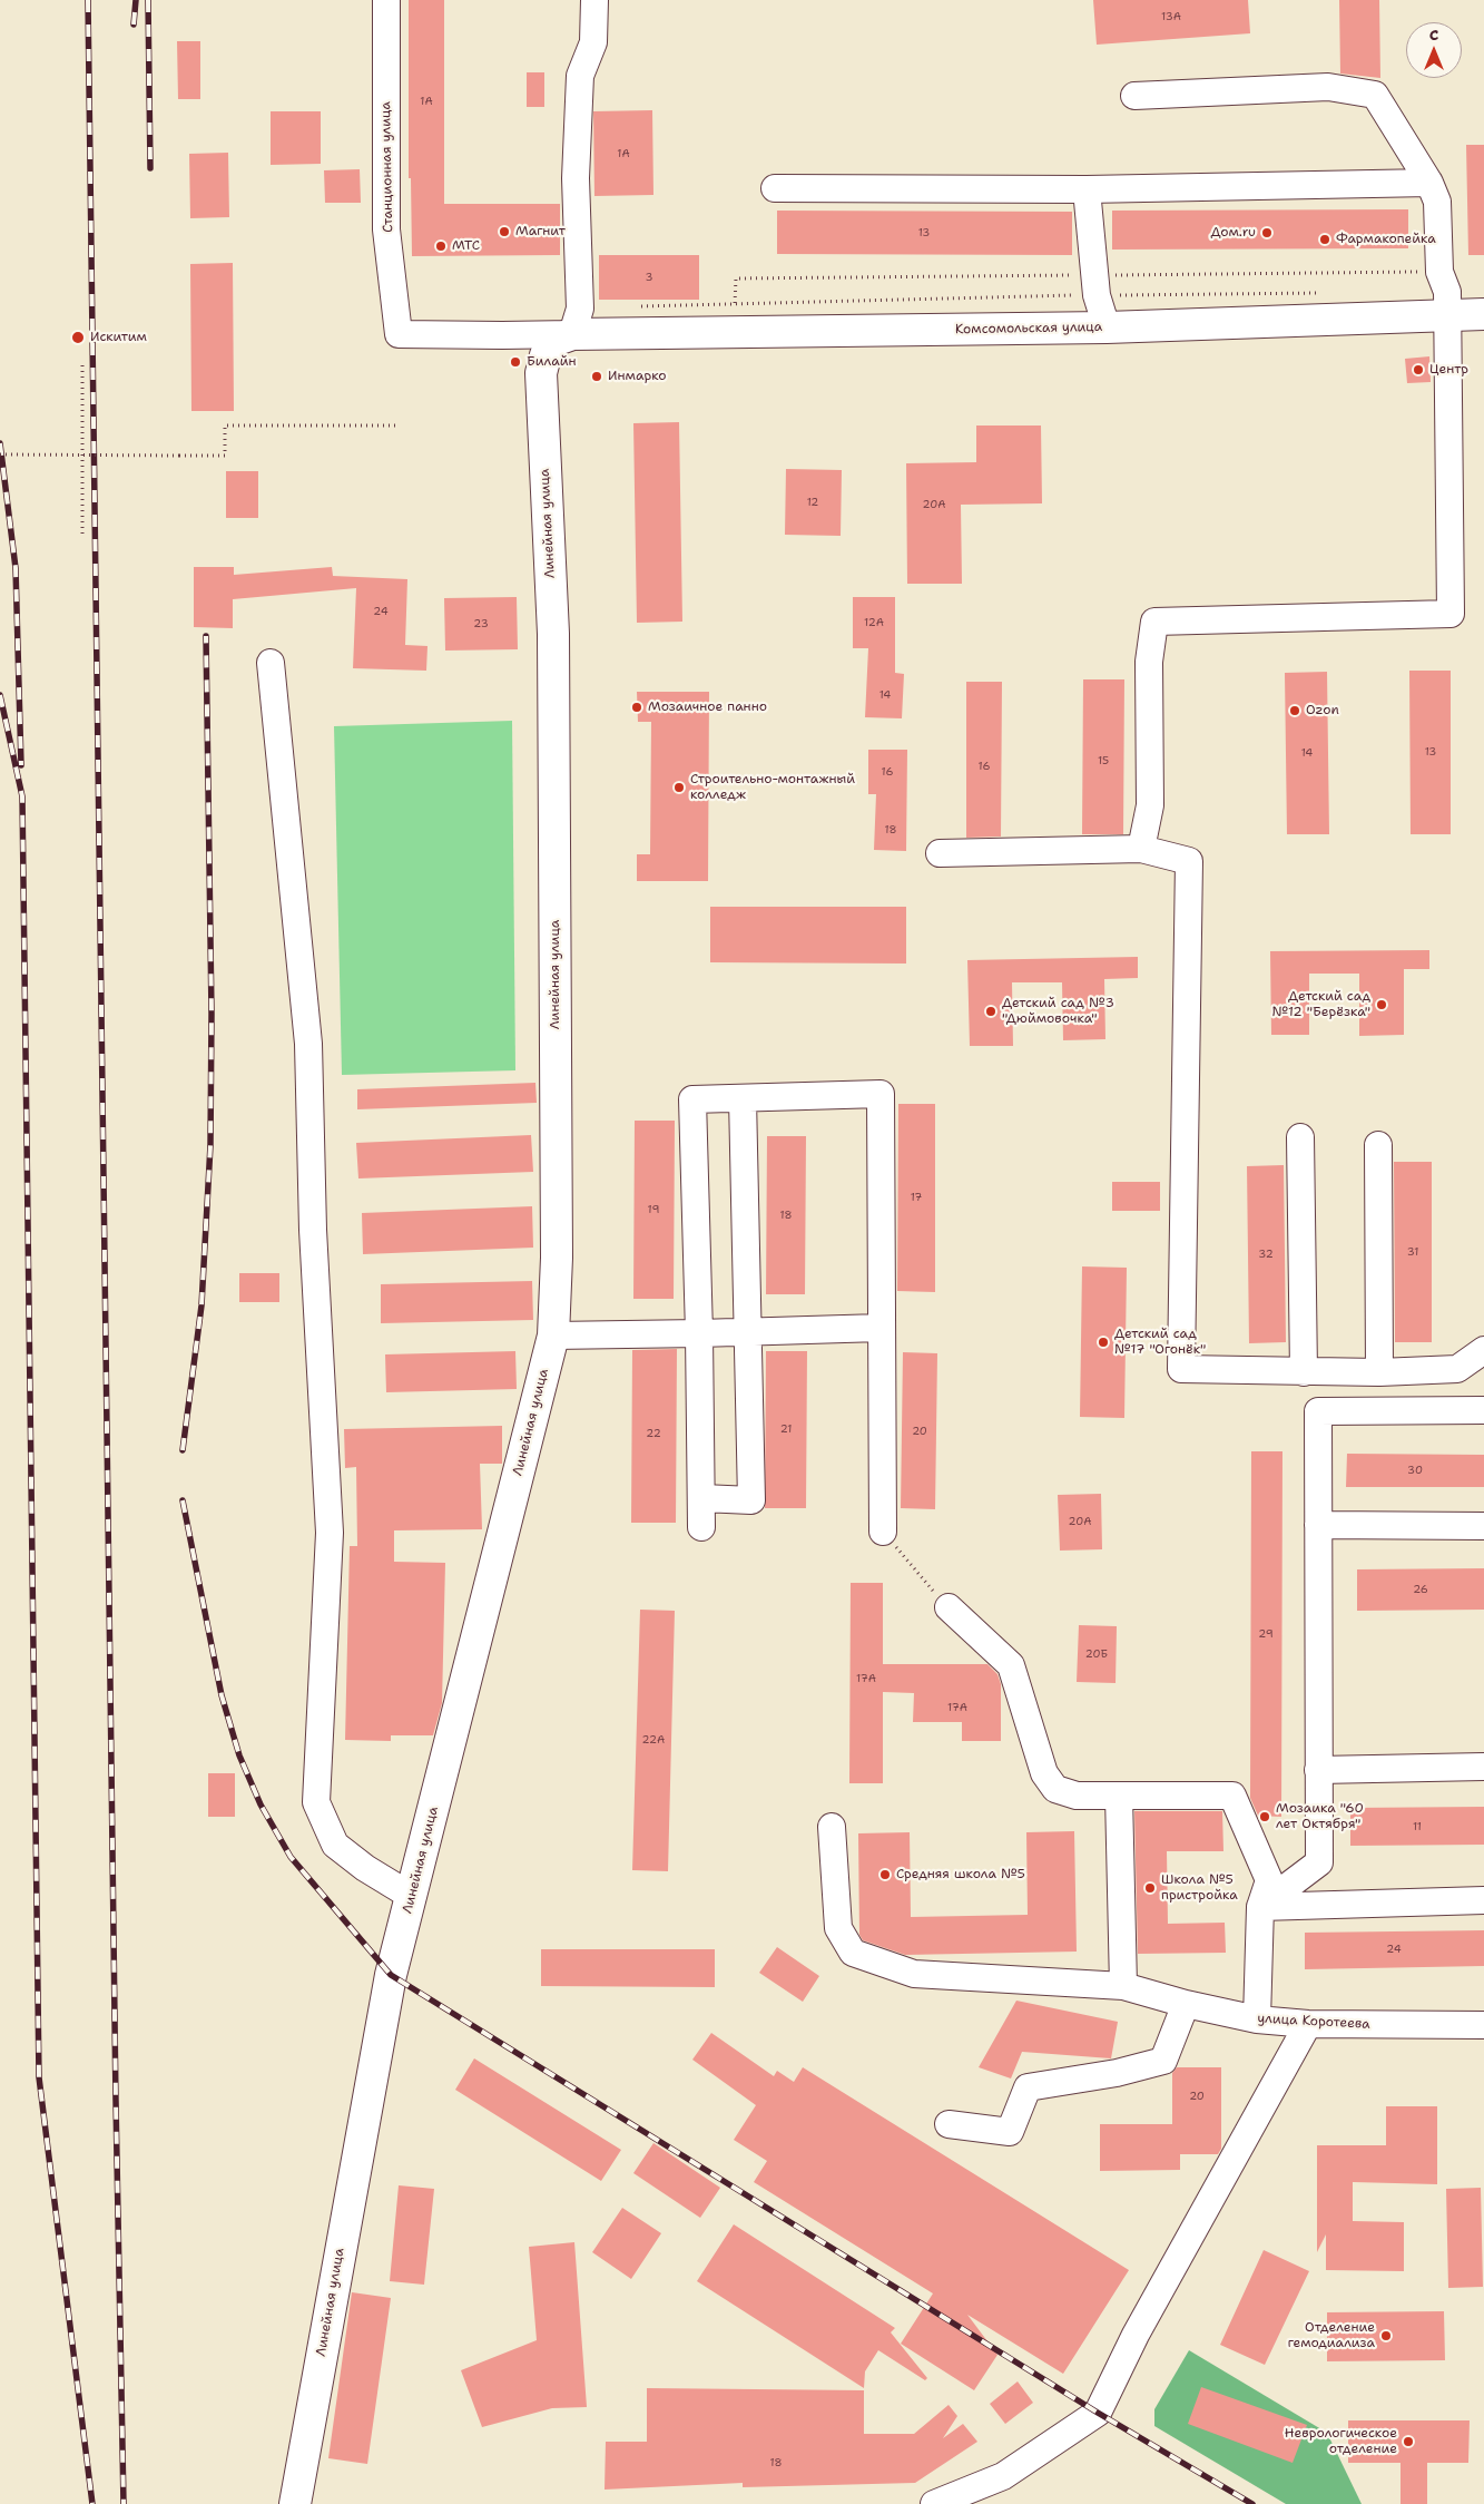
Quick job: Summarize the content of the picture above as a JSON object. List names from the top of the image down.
{
  "streets": {
    "main road": ["Комсомольская улица", "Линейная улица"],
    "street": ["Станционная улица", "улица Коротеева"]
  },
  "crossings": [
    ["Станционная улица", "Комсомольская улица"],
    ["Станционная улица", "Линейная улица"],
    ["Комсомольская улица", "Линейная улица"]
  ],
  "places": [
    "Магнит",
    "Дом.ru",
    "Фармакопейка",
    "МТС",
    "Искитим",
    "Билайн",
    "Центр",
    "Инмарко",
    "Мозаичное панно",
    "Ozon",
    "Строительно-монтажный колледж",
    "Детский сад №12 \"Берёзка\"",
    "Детский сад №3 \"Дюймовочка\"",
    "Детский сад №17 \"Огонёк\"",
    "Мозаика \"60 лет Октября\"",
    "Средняя школа №5",
    "Школа №5 пристройка",
    "Отделение гемодиализа",
    "Неврологическое отделение"
  ],
  "house_numbers": [
    "13А",
    "1А",
    "1А",
    "13",
    "3",
    "12",
    "20А",
    "24",
    "12А",
    "23",
    "14",
    "13",
    "14",
    "15",
    "16",
    "16",
    "18",
    "17",
    "19",
    "18",
    "31",
    "32",
    "21",
    "20",
    "22",
    "30",
    "20А",
    "26",
    "29",
    "20Б",
    "17А",
    "17А",
    "22А",
    "11",
    "24",
    "20",
    "18"
  ],
  "north": "top"
}
